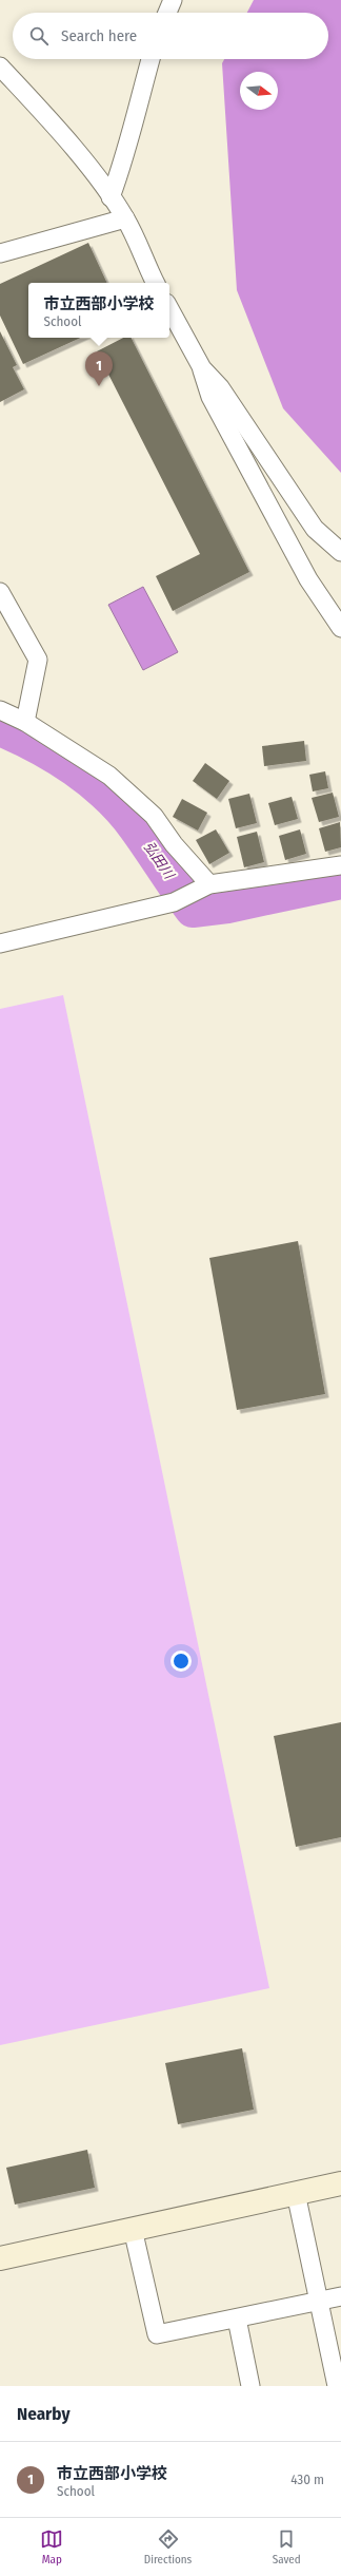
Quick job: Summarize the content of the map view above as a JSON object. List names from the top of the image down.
{
  "water": ["弘田川"],
  "north": "right",
  "page": {
    "search": "Search here",
    "popup": ["市立西部小学校", "School"],
    "pins": "1",
    "heading": "Nearby",
    "list": [
      {
        "mark": "1",
        "name": "市立西部小学校",
        "note": "School",
        "value": "430 m"
      }
    ],
    "nav": ["Map", "Directions", "Saved"]
  }
}
